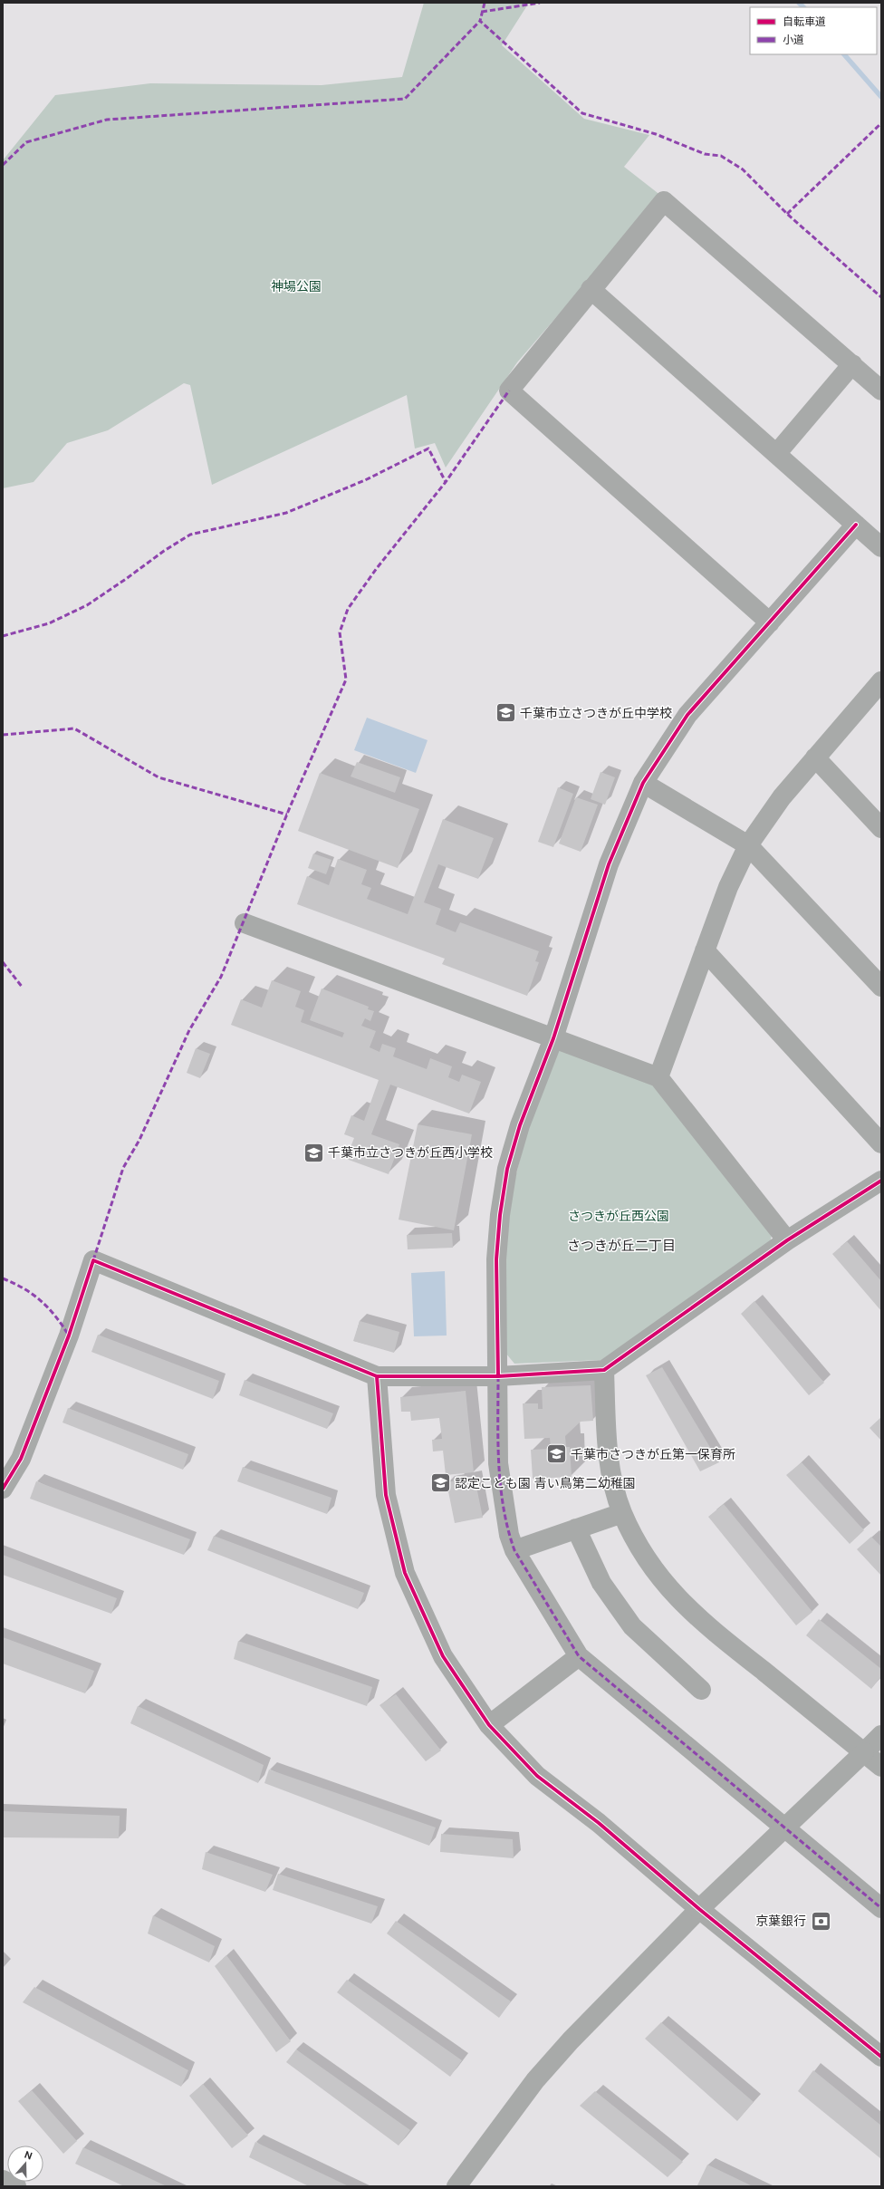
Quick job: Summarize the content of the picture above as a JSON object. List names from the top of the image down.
{
  "districts": ["さつきが丘二丁目"],
  "parks": ["神場公園", "さつきが丘西公園"],
  "places": {
    "school or university": [
      "千葉市立さつきが丘中学校",
      "千葉市立さつきが丘西小学校",
      "千葉市さつきが丘第一保育所",
      "認定こども園 青い鳥第二幼稚園"
    ],
    "bank": ["京葉銀行"]
  },
  "legend": ["自転車道", "小道"],
  "north": "top"
}
